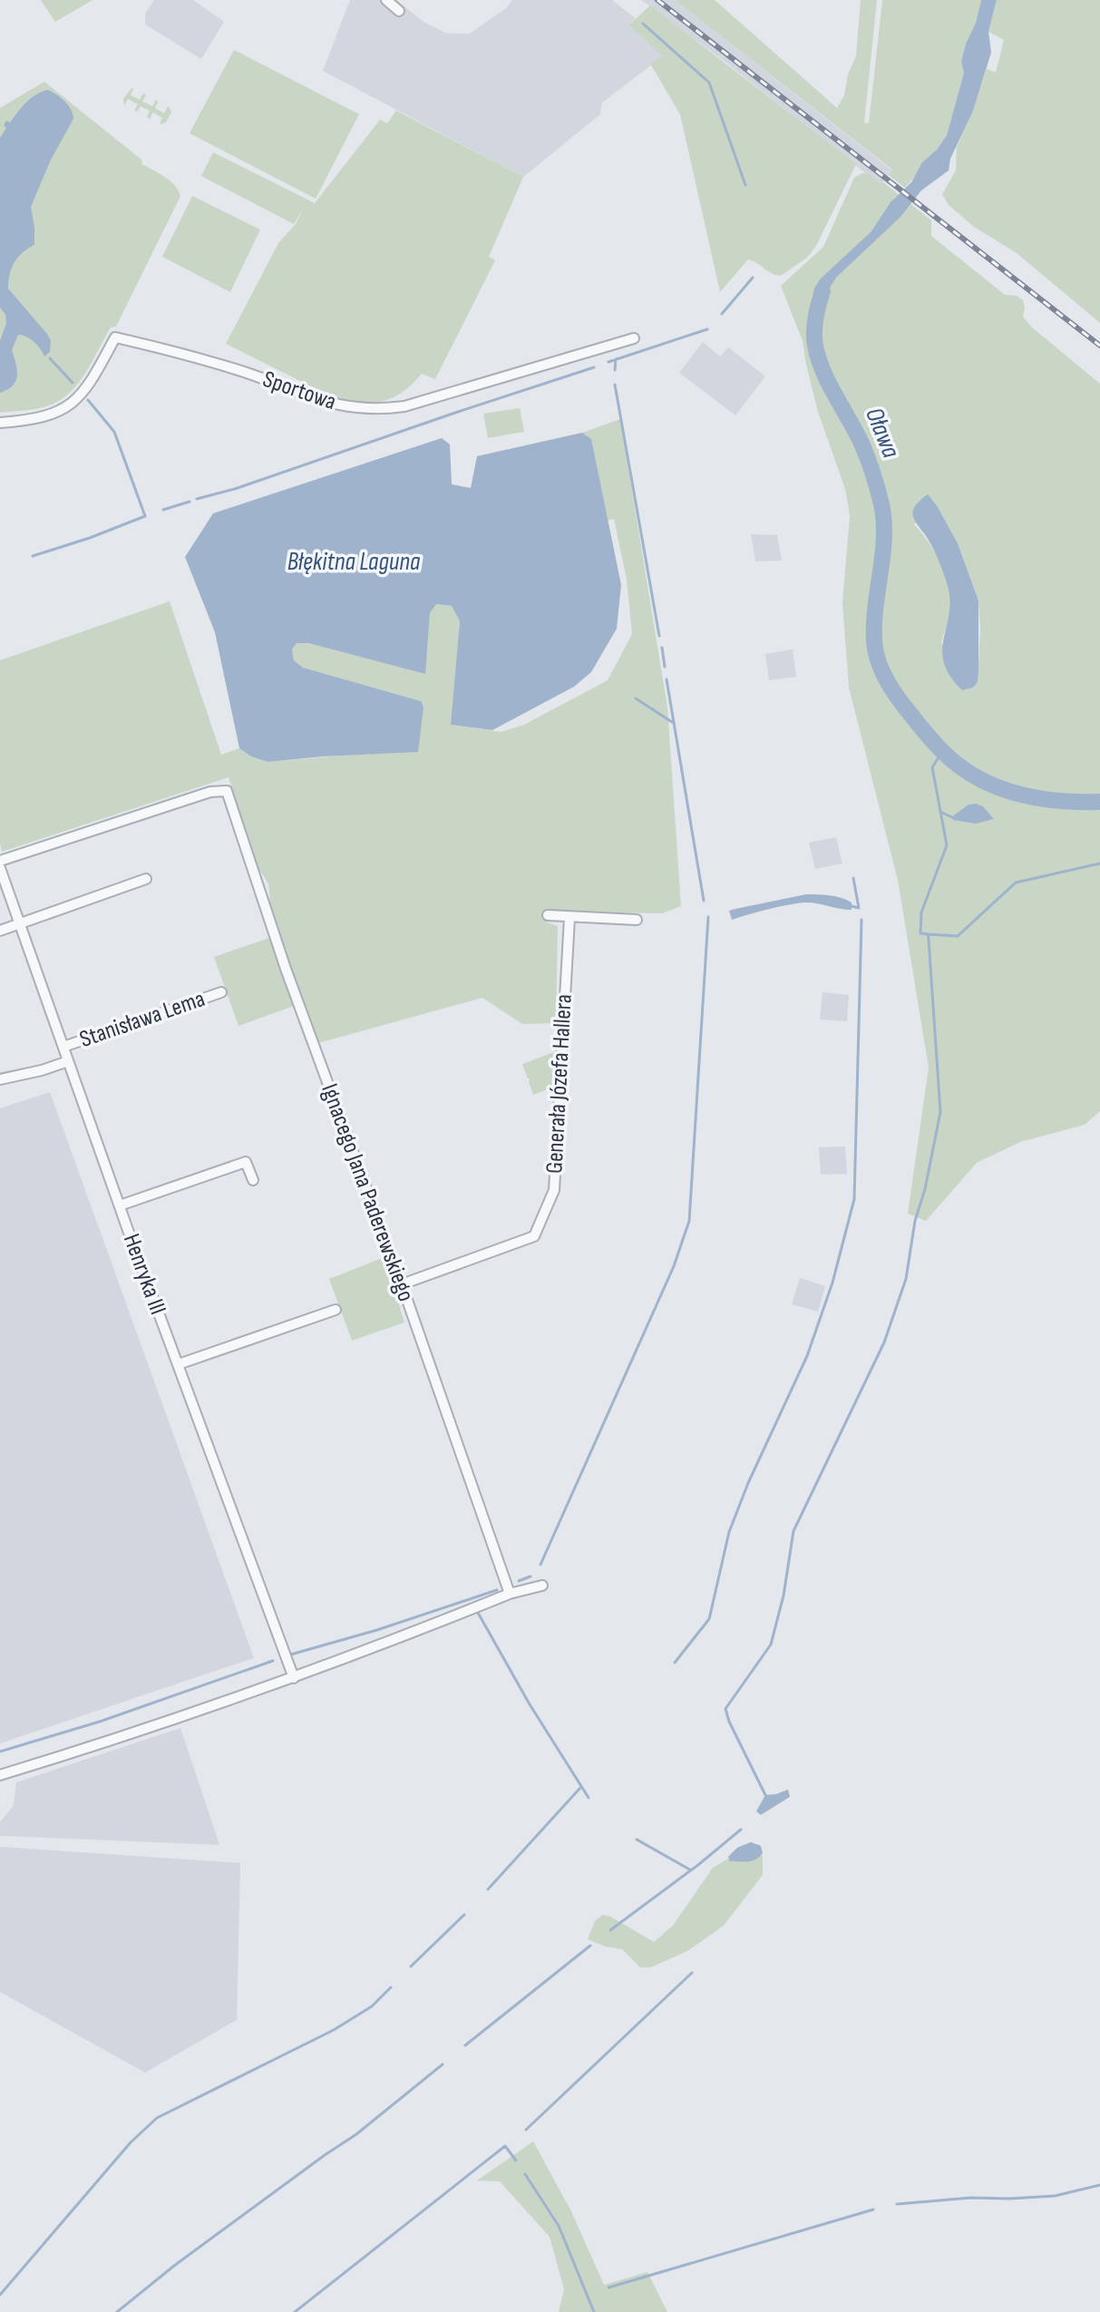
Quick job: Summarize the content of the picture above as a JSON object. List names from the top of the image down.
{
  "streets": {
    "street": [
      "Sportowa",
      "Stanisława Lema",
      "Generała Józefa Hallera",
      "Ignacego Jana Paderewskiego",
      "Henryka III"
    ]
  },
  "crossings": [
    ["Stanisława Lema", "Henryka III"],
    ["Generała Józefa Hallera", "Ignacego Jana Paderewskiego"]
  ],
  "water": ["Oława", "Błękitna Laguna"]
}
